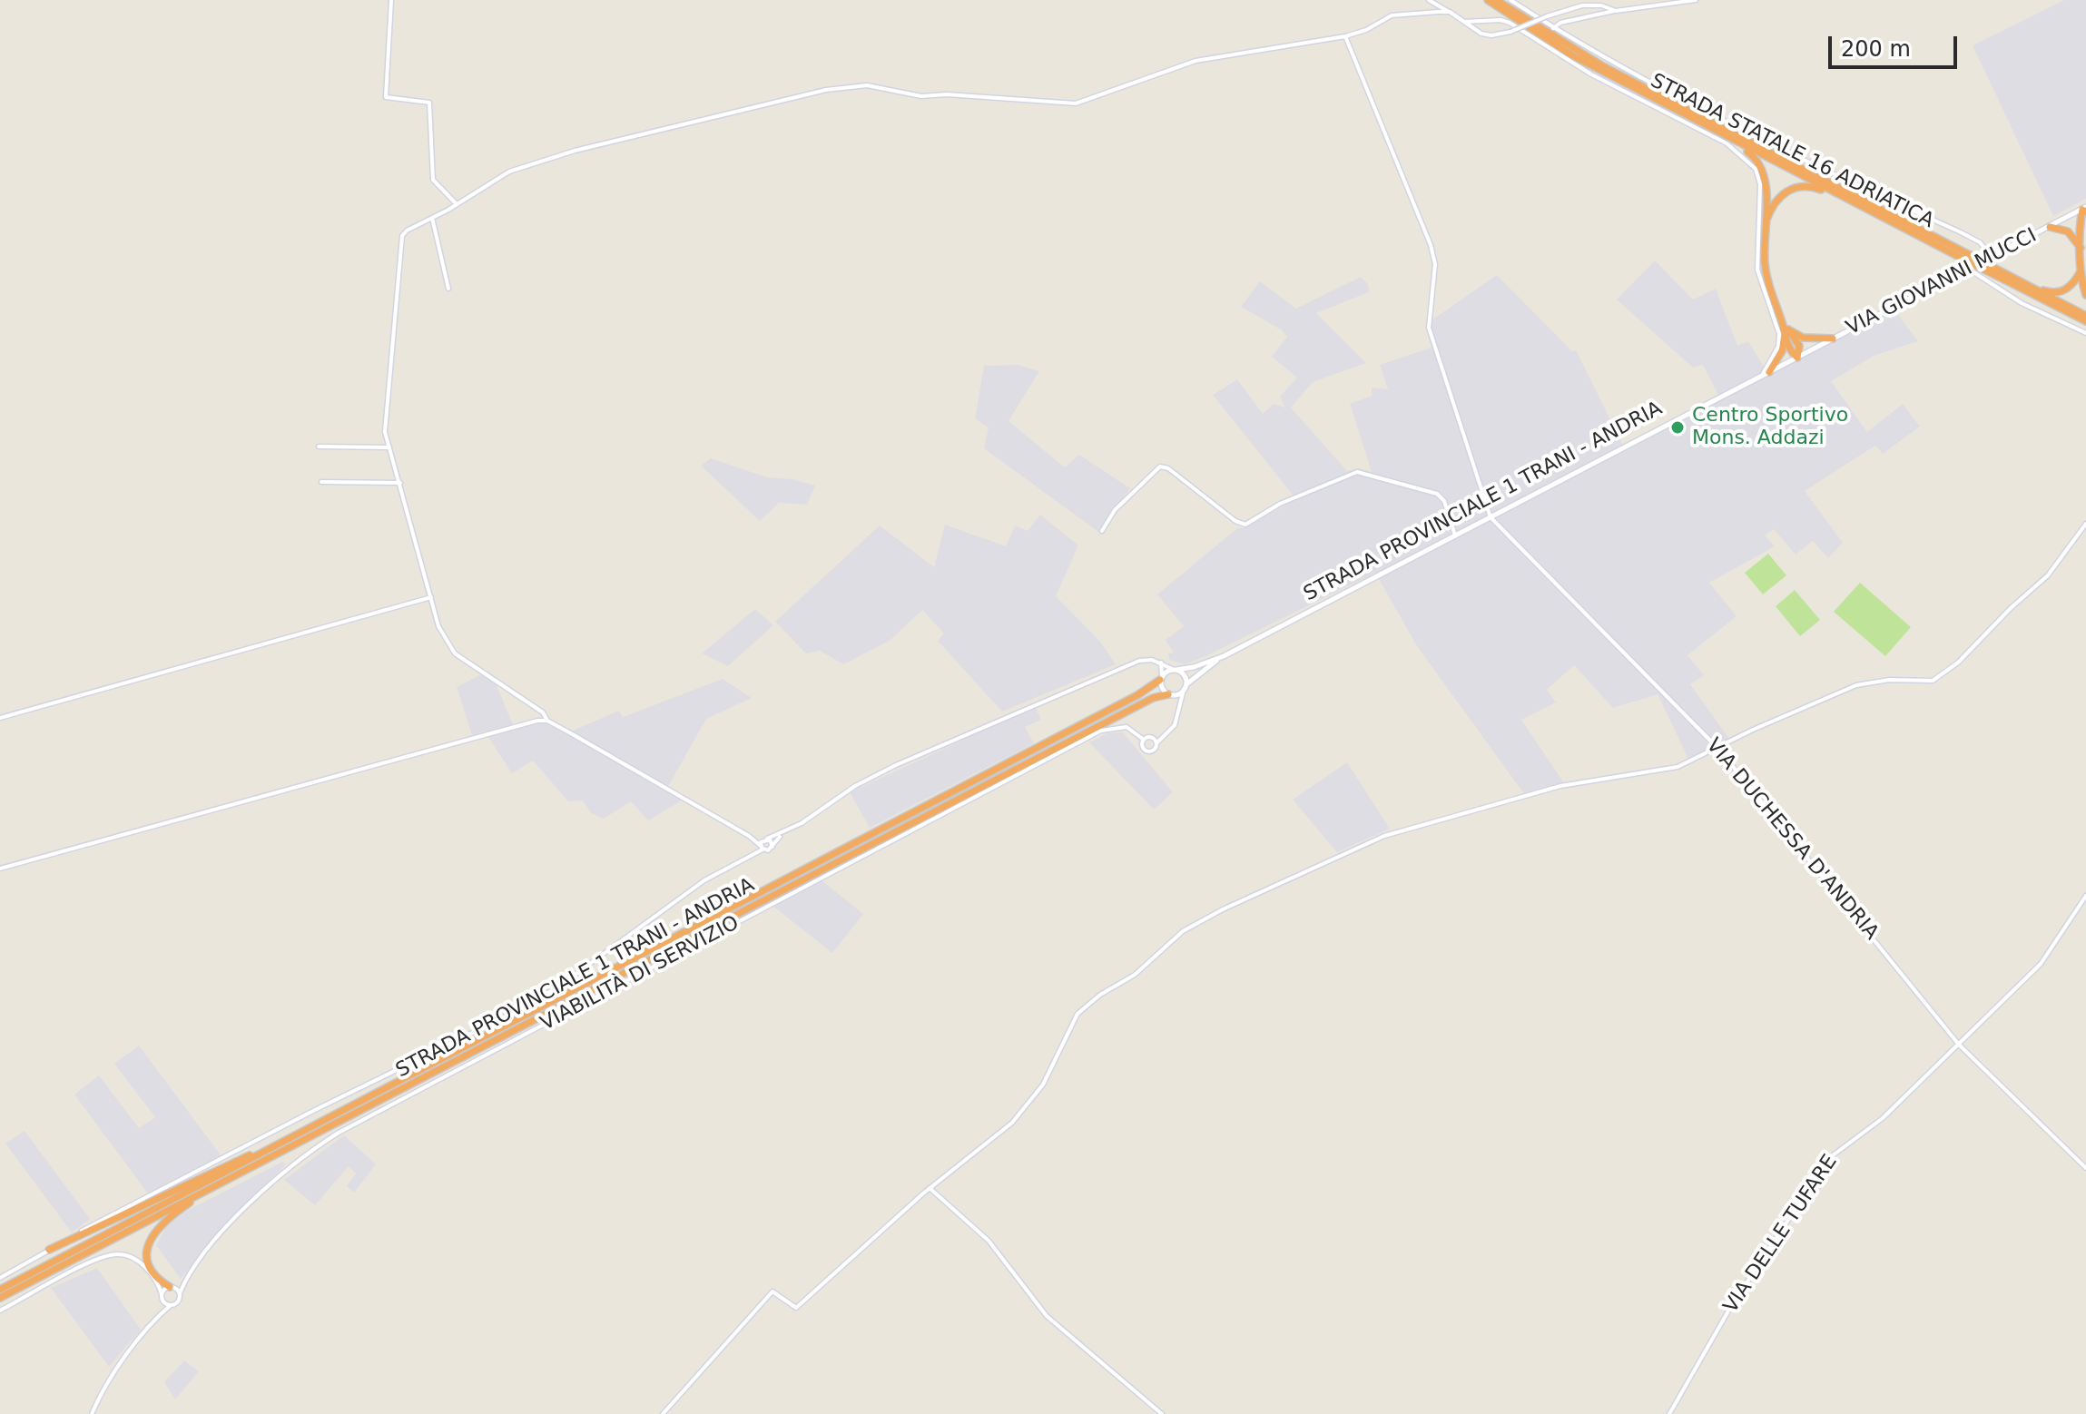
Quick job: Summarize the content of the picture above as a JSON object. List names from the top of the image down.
{
  "streets": {
    "highway": ["STRADA STATALE 16 ADRIATICA", "STRADA PROVINCIALE 1 TRANI - ANDRIA"],
    "main road": ["VIA GIOVANNI MUCCI"],
    "street": ["VIA DUCHESSA D'ANDRIA", "VIABILITÀ DI SERVIZIO", "VIA DELLE TUFARE"]
  },
  "crossings": [
    ["VIA GIOVANNI MUCCI", "STRADA PROVINCIALE 1 TRANI - ANDRIA"],
    ["STRADA PROVINCIALE 1 TRANI - ANDRIA", "VIA DUCHESSA D'ANDRIA"],
    ["VIA DUCHESSA D'ANDRIA", "VIA DELLE TUFARE"]
  ],
  "places": ["Centro Sportivo Mons. Addazi"],
  "scale_bar": "200 m"
}
